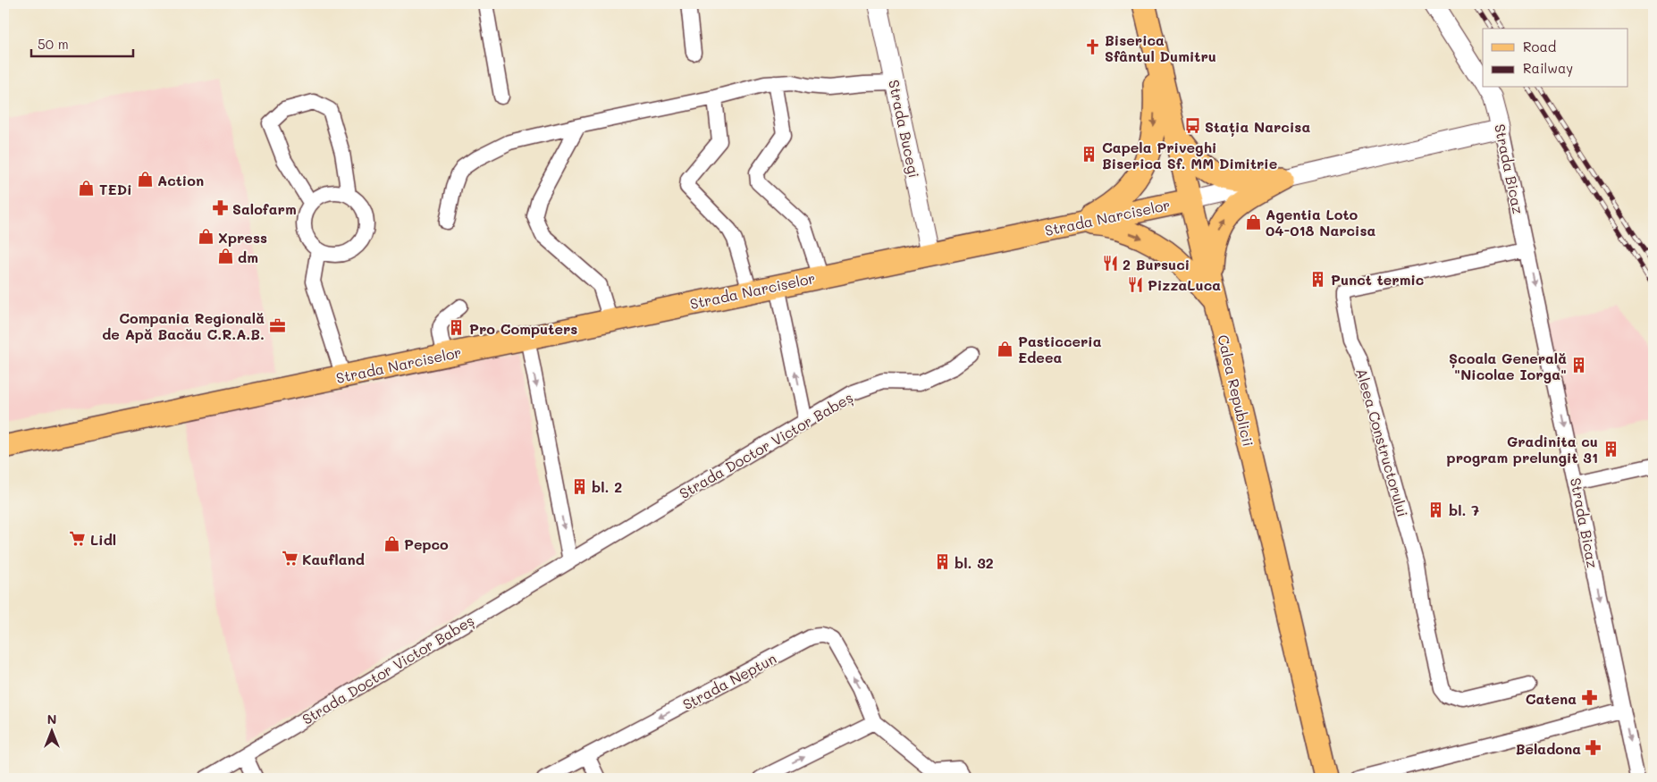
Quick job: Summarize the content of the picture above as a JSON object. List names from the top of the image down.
{
  "streets": {
    "main road": ["Strada Narciselor", "Calea Republicii"],
    "street": [
      "Strada Bucegi",
      "Strada Bicaz",
      "Aleea Constructorului",
      "Strada Doctor Victor Babeș",
      "Strada Neptun"
    ]
  },
  "crossings": [
    ["Strada Bucegi", "Strada Narciselor"],
    ["Strada Bicaz", "Strada Narciselor"],
    ["Strada Bicaz", "Aleea Constructorului"],
    ["Strada Narciselor", "Calea Republicii"]
  ],
  "one_way": ["Strada Bicaz"],
  "places": {
    "church": ["Biserica Sfântul Dumitru"],
    "bus stop": ["Stația Narcisa"],
    "building": [
      "Capela Priveghi Biserica Sf. MM Dimitrie",
      "Punct termic",
      "Pro Computers",
      "Școala Generală \"Nicolae Iorga\"",
      "Gradinita cu program prelungit 31",
      "bl. 2",
      "bl. 7",
      "bl. 32"
    ],
    "shop": [
      "Action",
      "TEDi",
      "Agentia Loto 04-018 Narcisa",
      "Xpress",
      "dm",
      "Pasticceria Edeea",
      "Pepco"
    ],
    "pharmacy": ["Salofarm", "Catena", "Beladona"],
    "restaurant": ["2 Bursuci", "PizzaLuca"],
    "office": ["Compania Regională de Apă Bacău C.R.A.B."],
    "supermarket": ["Lidl", "Kaufland"]
  },
  "legend": ["Road", "Railway"],
  "scale_bar": "50 m",
  "north": "top"
}
